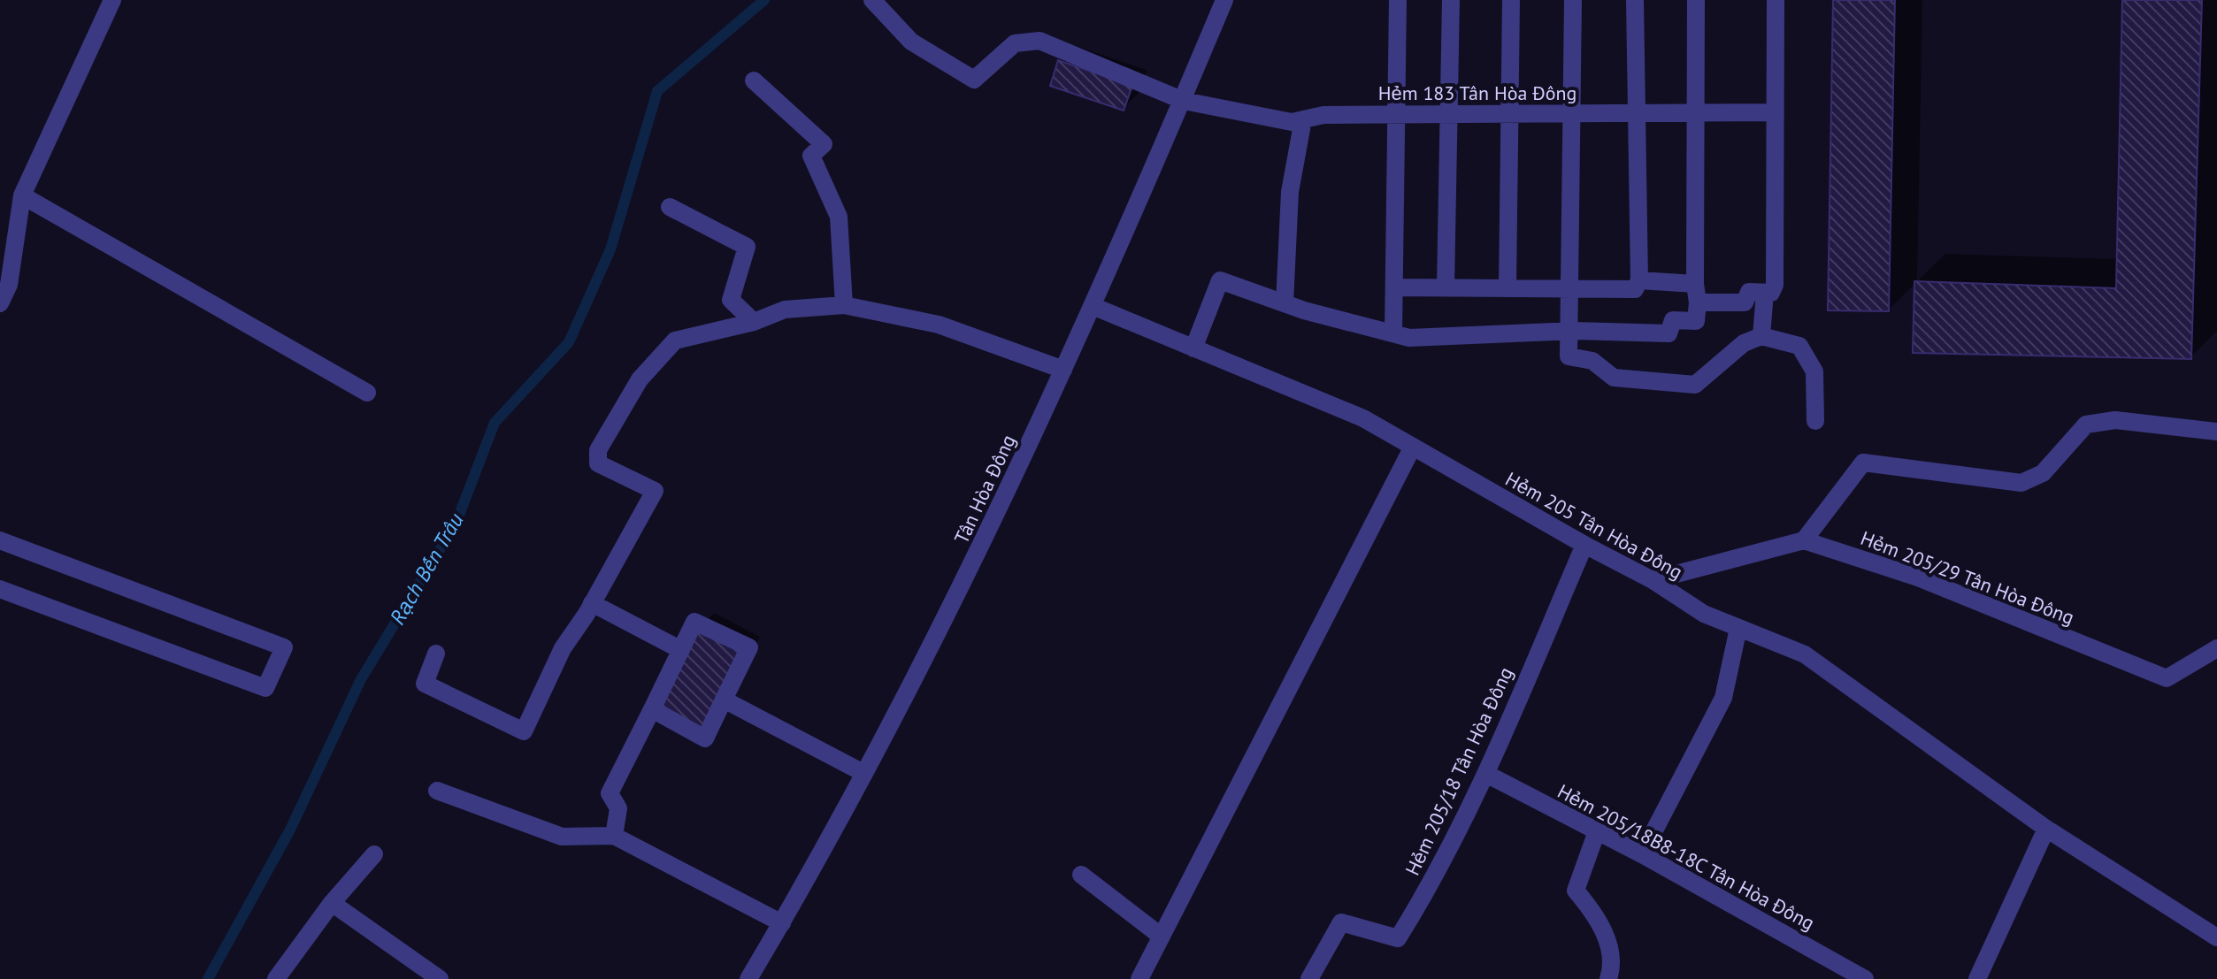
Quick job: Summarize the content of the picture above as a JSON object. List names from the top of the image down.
{
  "streets": {
    "street": [
      "Hẻm 183 Tân Hòa Đông",
      "Tân Hòa Đông",
      "Hẻm 205 Tân Hòa Đông",
      "Hẻm 205/29 Tân Hòa Đông",
      "Hẻm 205/18 Tân Hòa Đông",
      "Hẻm 205/18B8-18C Tân Hòa Đông"
    ]
  },
  "crossings": [
    ["Hẻm 183 Tân Hòa Đông", "Tân Hòa Đông"],
    ["Tân Hòa Đông", "Hẻm 205 Tân Hòa Đông"],
    ["Hẻm 205 Tân Hòa Đông", "Hẻm 205/18 Tân Hòa Đông"],
    ["Hẻm 205/18 Tân Hòa Đông", "Hẻm 205/18B8-18C Tân Hòa Đông"]
  ],
  "water": ["Rạch Bến Trâu"]
}
